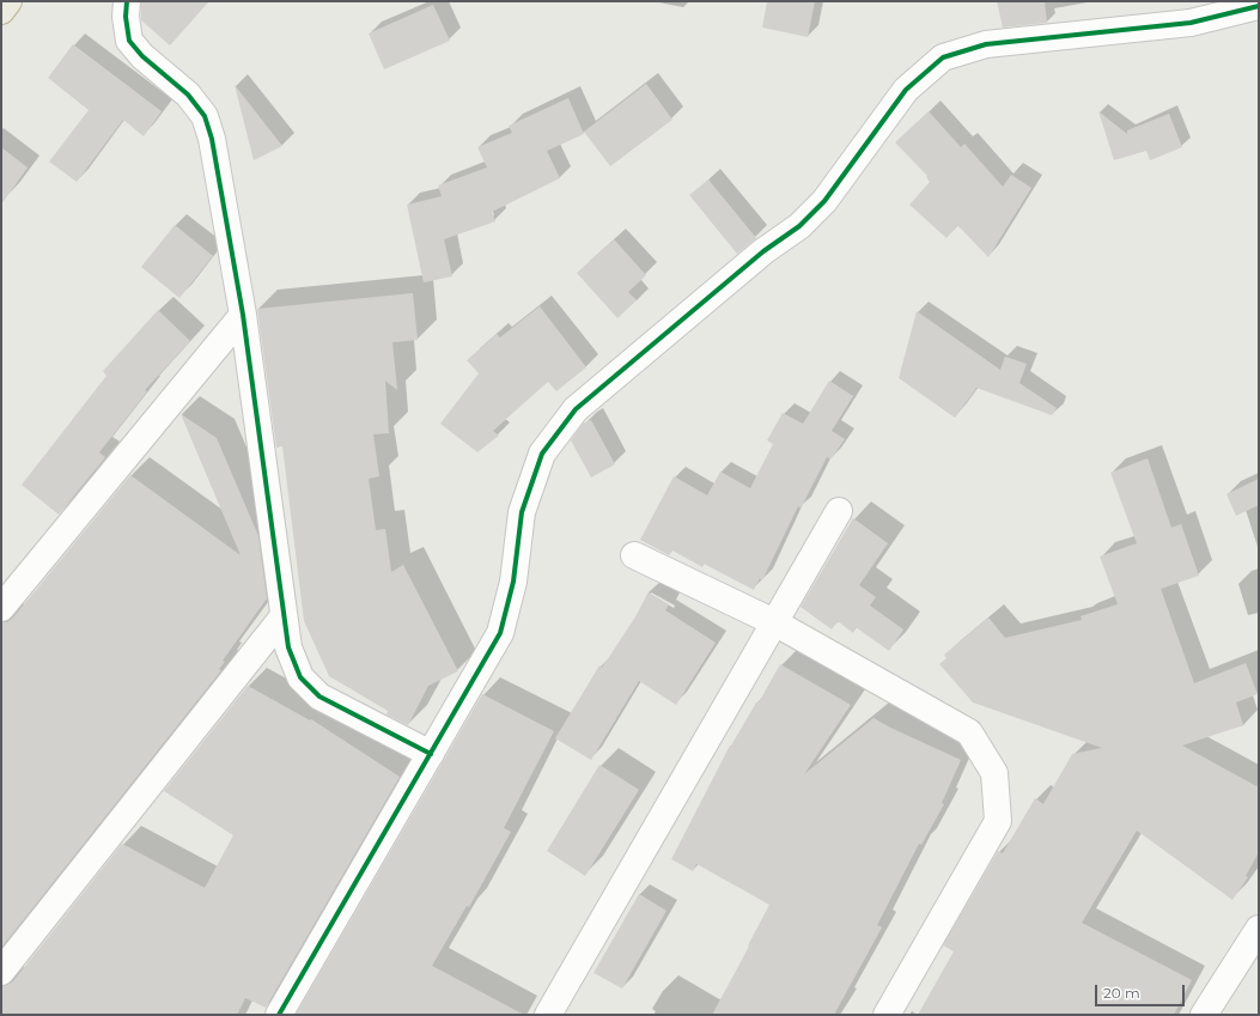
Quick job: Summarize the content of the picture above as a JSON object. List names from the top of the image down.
{
  "scale_bar": "20 m"
}
